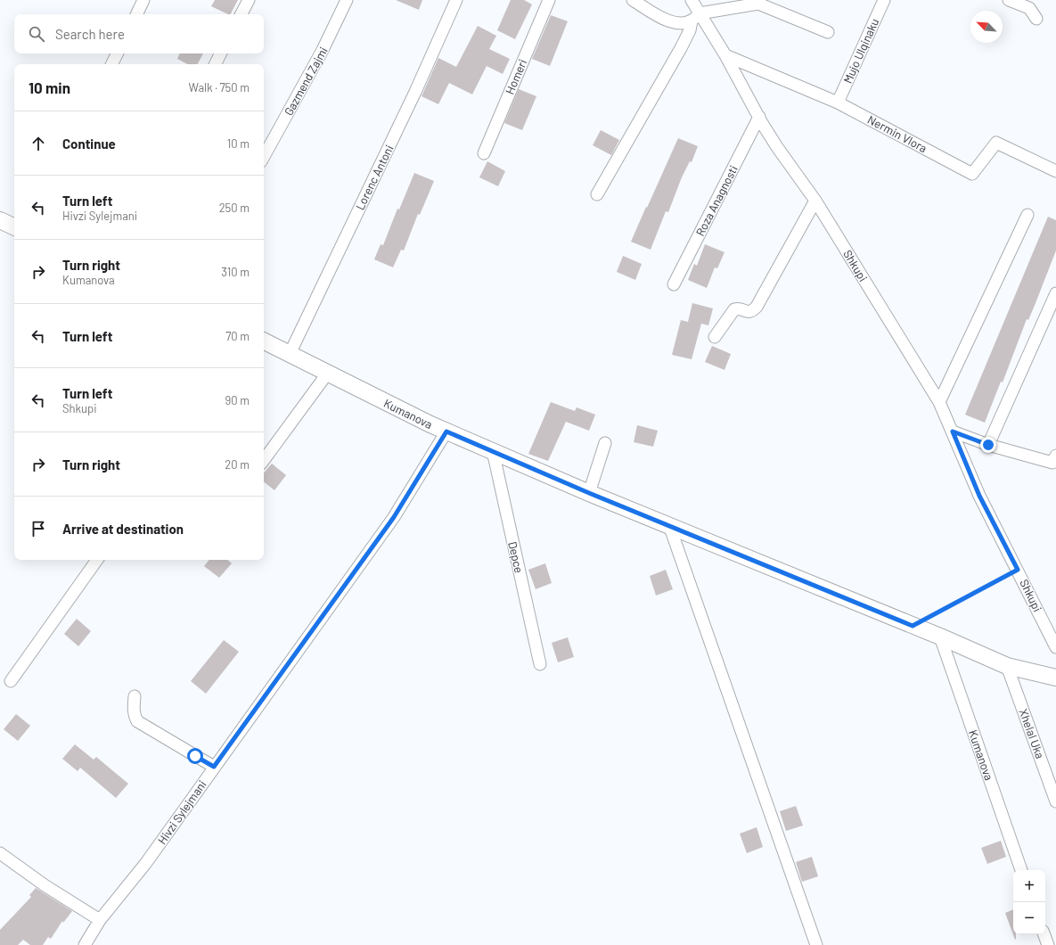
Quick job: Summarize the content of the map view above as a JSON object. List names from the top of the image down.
{
  "streets": {
    "main road": ["Kumanova"],
    "street": [
      "Mujo Ulqinaku",
      "Homeri",
      "Gazmend Zajmi",
      "Nermin Vlora",
      "Lorenc Antoni",
      "Roza Anagnosti",
      "Shkupi",
      "Depce",
      "Xhelal Uka",
      "Hivzi Sylejmani"
    ]
  },
  "crossings": [
    ["Mujo Ulqinaku", "Nermin Vlora"],
    ["Nermin Vlora", "Shkupi"],
    ["Lorenc Antoni", "Kumanova"],
    ["Roza Anagnosti", "Shkupi"],
    ["Kumanova", "Depce"],
    ["Kumanova", "Xhelal Uka"],
    ["Kumanova", "Hivzi Sylejmani"]
  ],
  "north": "top left",
  "page": {
    "search": "Search here",
    "heading": ["10 min", "Walk · 750 m"],
    "list": [
      ["Continue", "10 m"],
      ["Turn left", "Hivzi Sylejmani", "250 m"],
      ["Turn right", "Kumanova", "310 m"],
      ["Turn left", "70 m"],
      ["Turn left", "Shkupi", "90 m"],
      ["Turn right", "20 m"],
      "Arrive at destination"
    ],
    "map_buttons": ["+", "−"]
  }
}
